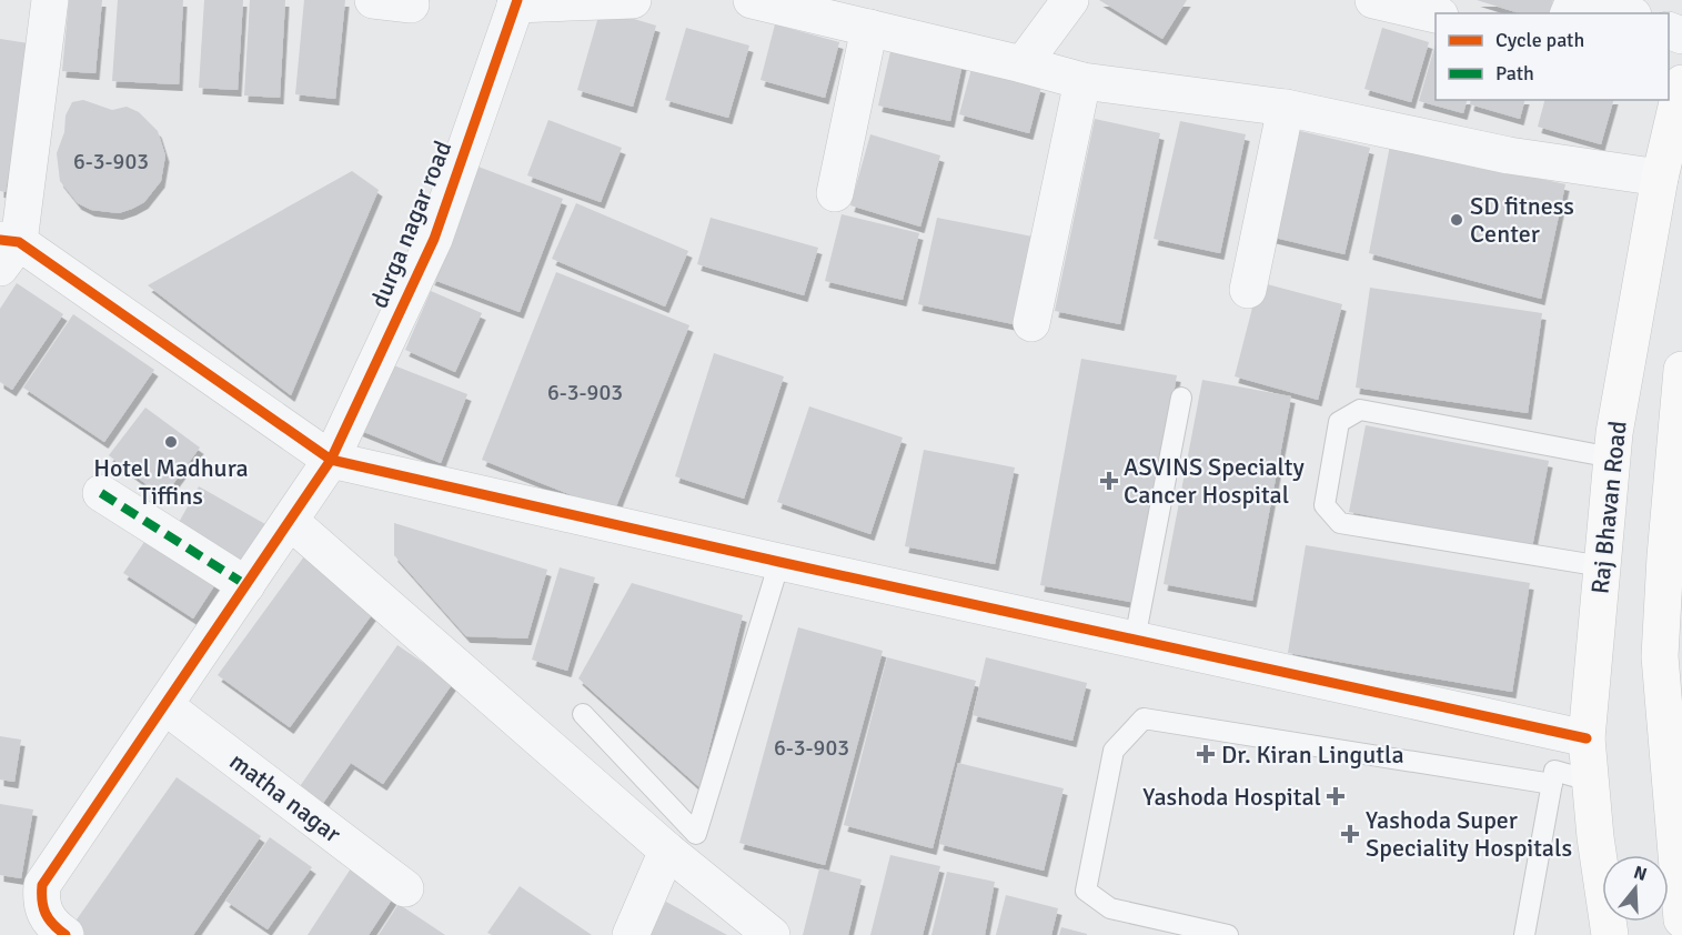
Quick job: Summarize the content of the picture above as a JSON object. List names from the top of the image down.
{
  "streets": {
    "main road": ["Raj Bhavan Road"],
    "street": ["durga nagar road", "matha nagar"]
  },
  "crossings": [
    ["durga nagar road", "matha nagar"]
  ],
  "places": {
    "other": ["SD fitness Center", "Hotel Madhura Tiffins"],
    "health": [
      "ASVINS Specialty Cancer Hospital",
      "Dr. Kiran Lingutla",
      "Yashoda Hospital",
      "Yashoda Super Speciality Hospitals"
    ]
  },
  "house_numbers": ["6-3-903", "6-3-903", "6-3-903"],
  "legend": ["Cycle path", "Path"],
  "north": "top"
}
